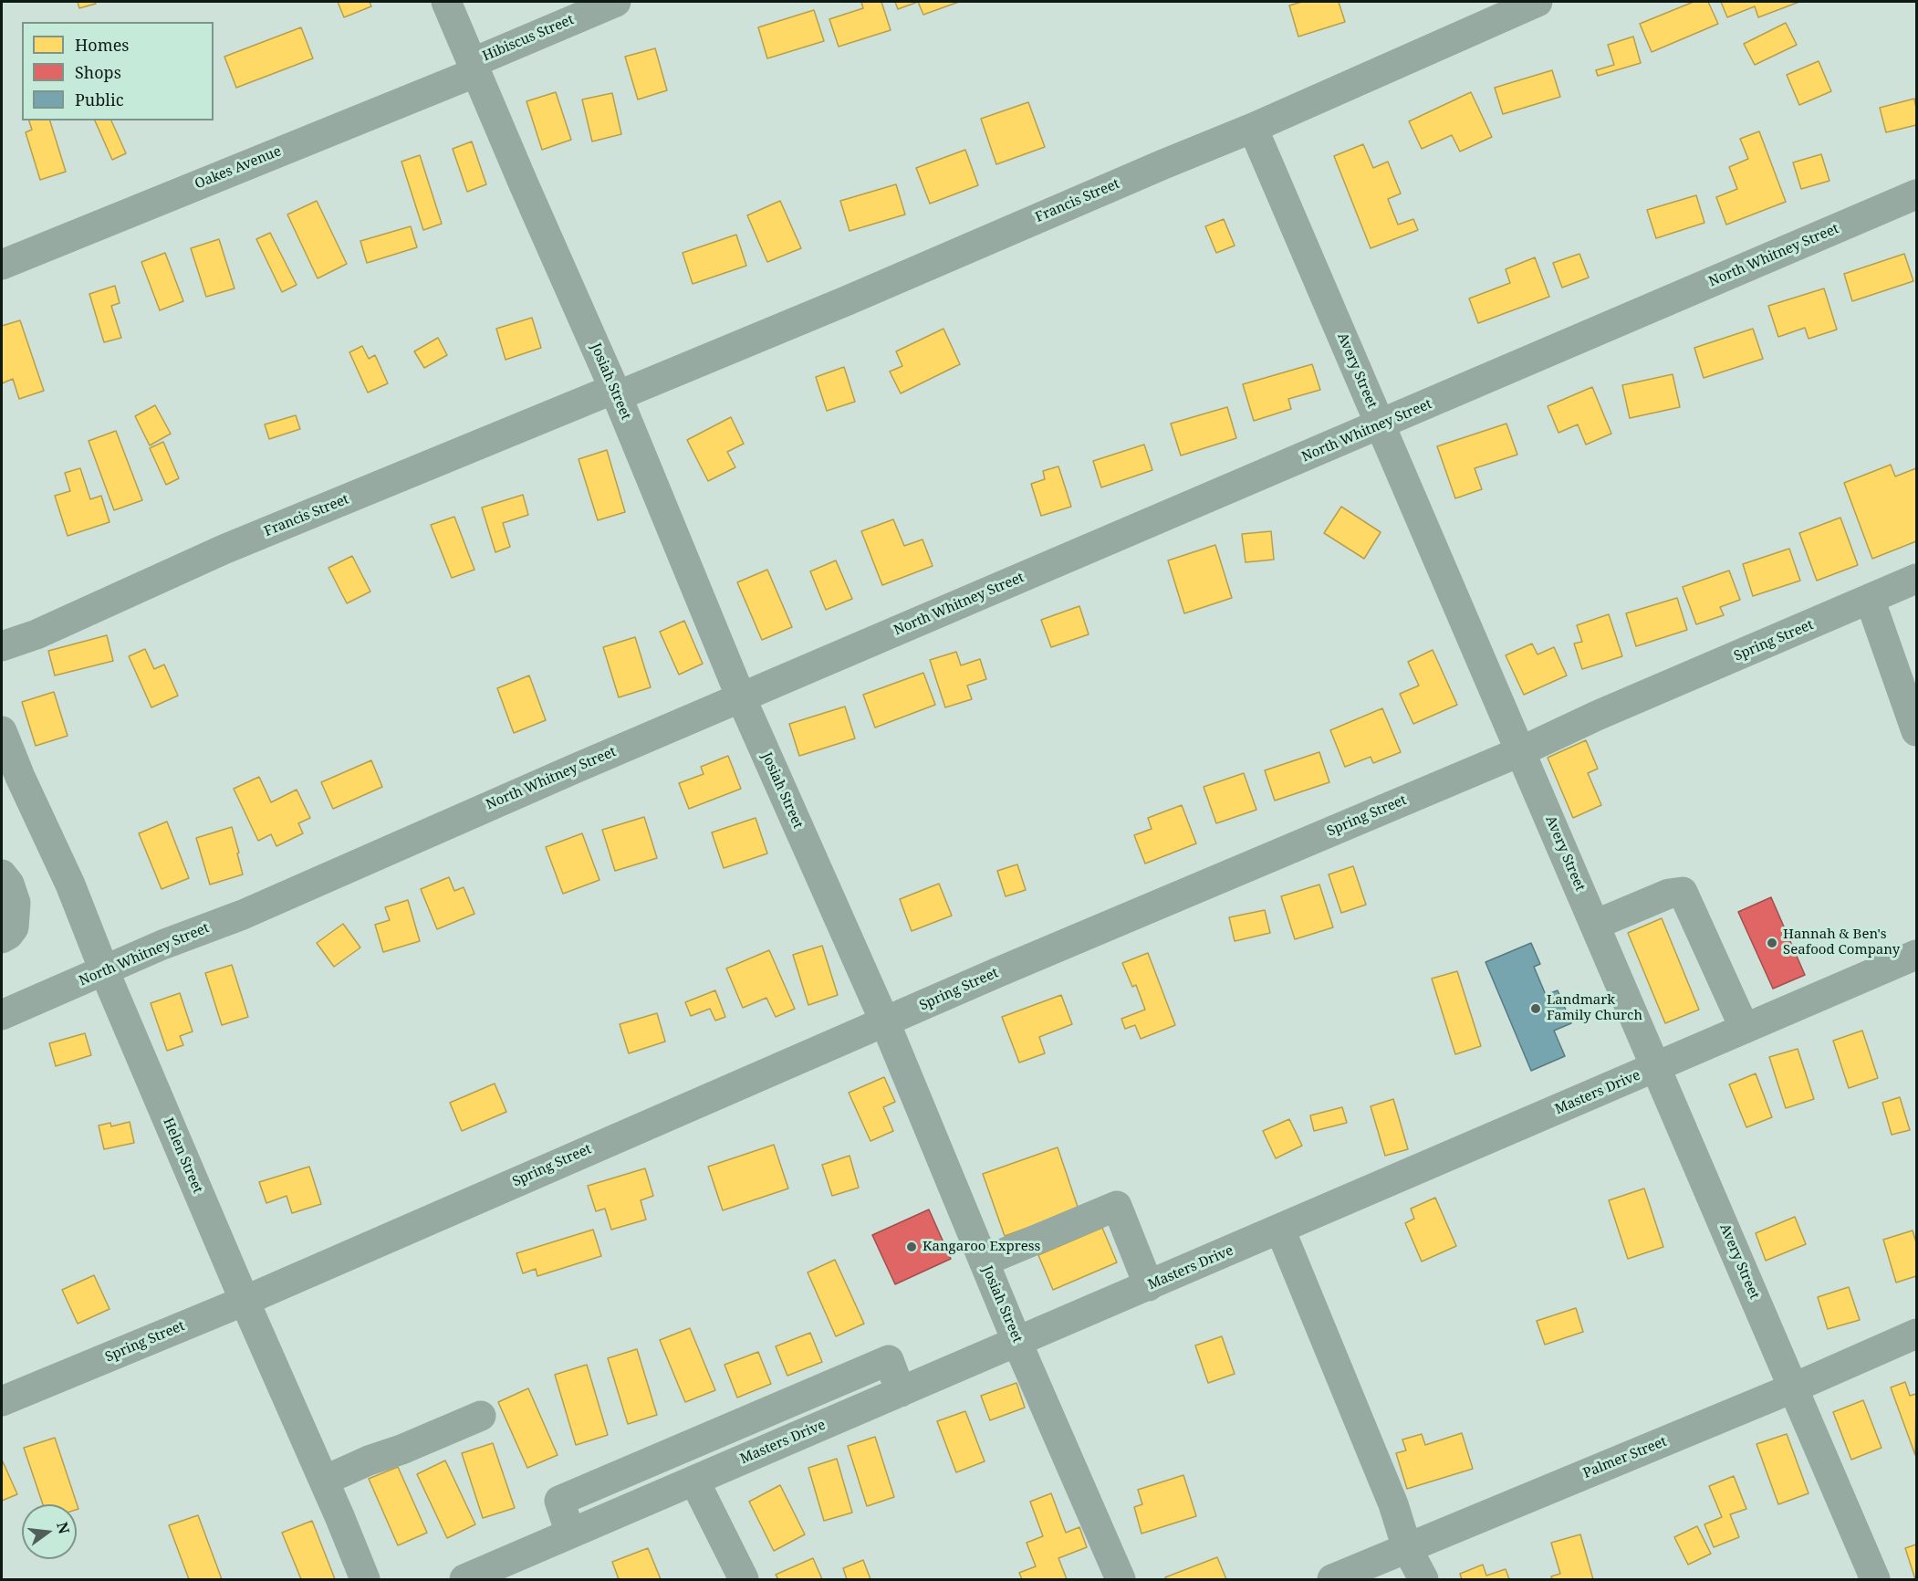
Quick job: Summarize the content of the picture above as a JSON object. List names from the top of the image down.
{
  "streets": {
    "street": [
      "Hibiscus Street",
      "Oakes Avenue",
      "Francis Street",
      "North Whitney Street",
      "Avery Street",
      "Josiah Street",
      "Spring Street",
      "Masters Drive",
      "Helen Street",
      "Palmer Street"
    ]
  },
  "crossings": [
    ["Hibiscus Street", "Oakes Avenue"],
    ["Hibiscus Street", "Josiah Street"],
    ["Oakes Avenue", "Josiah Street"],
    ["Francis Street", "Avery Street"],
    ["Francis Street", "Josiah Street"],
    ["North Whitney Street", "Avery Street"],
    ["North Whitney Street", "Josiah Street"],
    ["North Whitney Street", "Helen Street"],
    ["Avery Street", "Spring Street"],
    ["Avery Street", "Masters Drive"],
    ["Avery Street", "Palmer Street"],
    ["Josiah Street", "Spring Street"],
    ["Josiah Street", "Masters Drive"],
    ["Spring Street", "Helen Street"]
  ],
  "places": ["Hannah & Ben's Seafood Company", "Landmark Family Church", "Kangaroo Express"],
  "legend": ["Homes", "Shops", "Public"],
  "north": "right"
}
